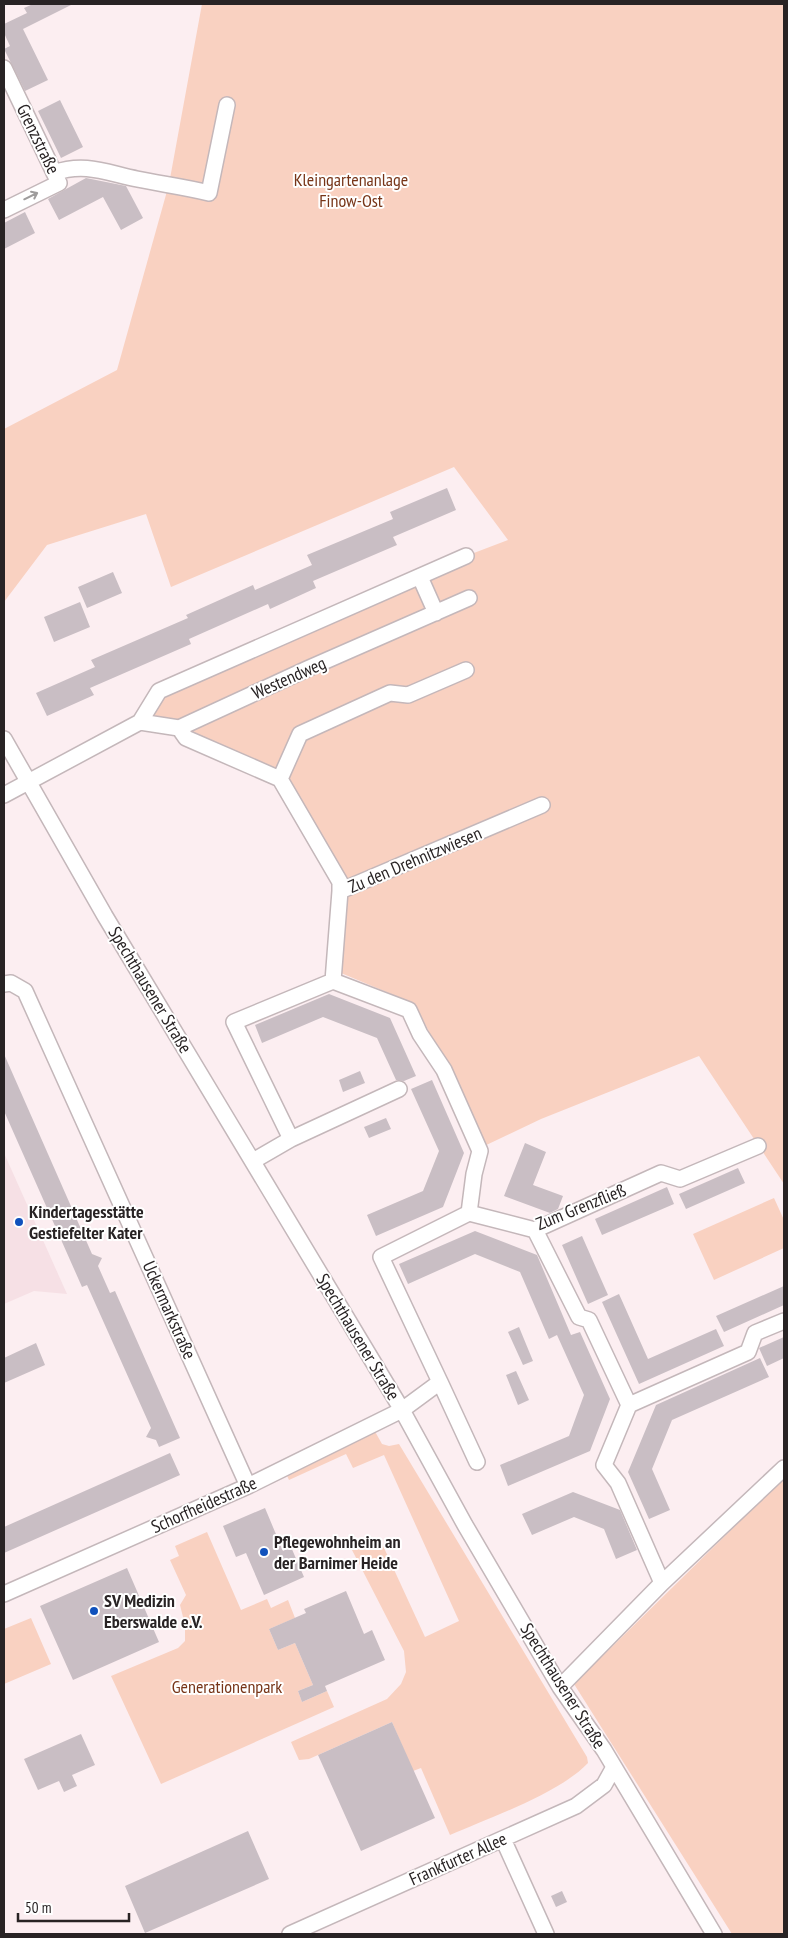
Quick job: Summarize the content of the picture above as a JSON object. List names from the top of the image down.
{
  "streets": {
    "street": [
      "Grenzstraße",
      "Westendweg",
      "Zu den Drehnitzwiesen",
      "Spechthausener Straße",
      "Zum Grenzfließ",
      "Uckermarkstraße",
      "Schorfheidestraße",
      "Frankfurter Allee"
    ]
  },
  "crossings": [
    ["Spechthausener Straße", "Schorfheidestraße"],
    ["Spechthausener Straße", "Frankfurter Allee"],
    ["Uckermarkstraße", "Schorfheidestraße"]
  ],
  "parks": ["Kleingartenanlage Finow-Ost", "Generationenpark"],
  "places": ["Kindertagesstätte Gestiefelter Kater", "Pflegewohnheim an der Barnimer Heide", "SV Medizin Eberswalde e.V."],
  "scale_bar": "50 m"
}
